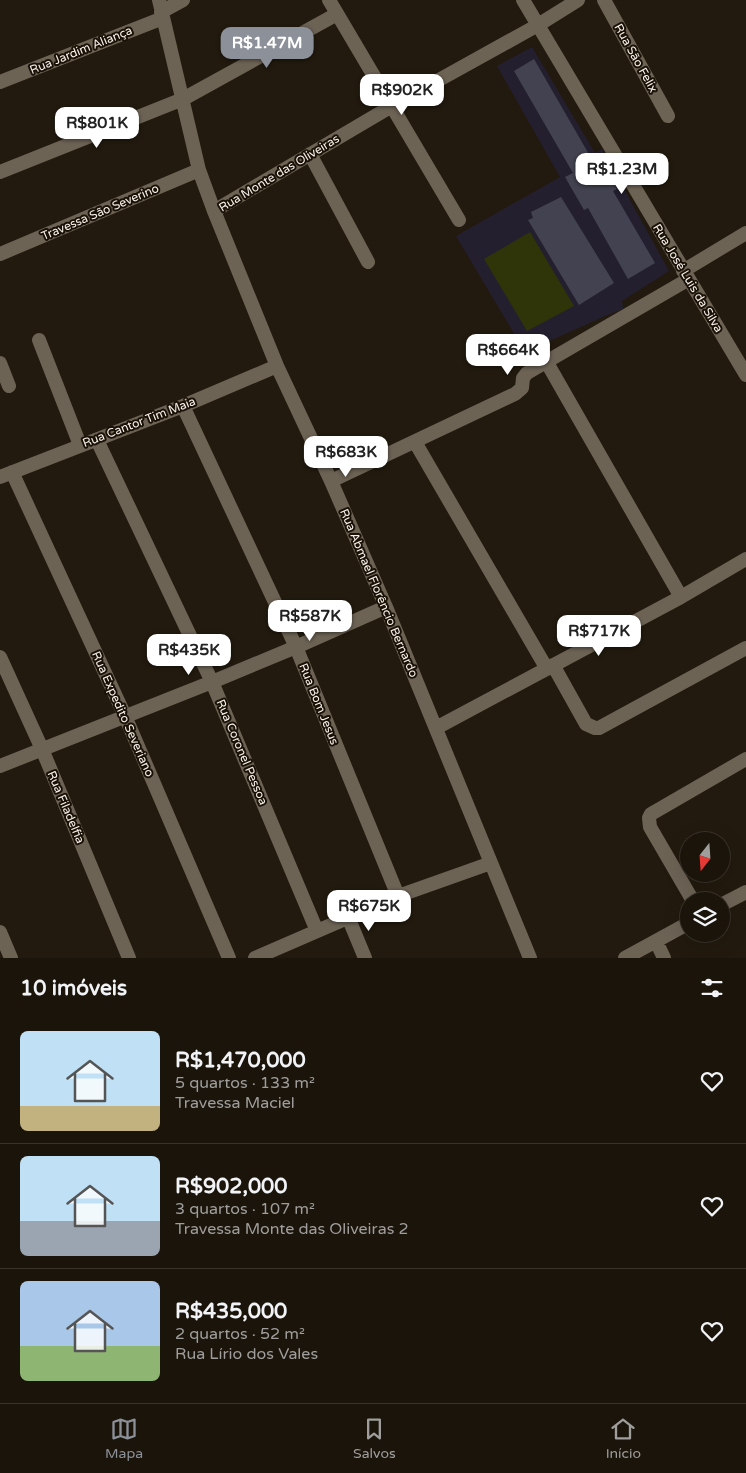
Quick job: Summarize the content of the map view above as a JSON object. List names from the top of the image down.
{
  "streets": {
    "street": [
      "Rua Jardim Aliança",
      "Rua São Felix",
      "Rua Monte das Oliveiras",
      "Travessa São Severino",
      "Rua José Luis da Silva",
      "Rua Cantor Tim Maia",
      "Rua Abmael Florêncio Bernardo",
      "Rua Bom Jesus",
      "Rua Expedito Severiano",
      "Rua Coronel Pessoa",
      "Rua Filadelfia"
    ]
  },
  "crossings": [
    ["Rua Jardim Aliança", "Rua Abmael Florêncio Bernardo"],
    ["Rua Monte das Oliveiras", "Rua José Luis da Silva"],
    ["Rua Monte das Oliveiras", "Rua Abmael Florêncio Bernardo"],
    ["Travessa São Severino", "Rua Abmael Florêncio Bernardo"],
    ["Rua Cantor Tim Maia", "Rua Abmael Florêncio Bernardo"],
    ["Rua Cantor Tim Maia", "Rua Bom Jesus"],
    ["Rua Cantor Tim Maia", "Rua Expedito Severiano"],
    ["Rua Cantor Tim Maia", "Rua Coronel Pessoa"]
  ],
  "north": "bottom",
  "page": {
    "price": [
      "R$1.47M",
      "R$902K",
      "R$801K",
      "R$1.23M",
      "R$664K",
      "R$683K",
      "R$587K",
      "R$717K",
      "R$435K",
      "R$675K"
    ],
    "heading": "10 imóveis",
    "list": [
      {
        "name": "R$1,470,000",
        "note": "5 quartos · 133 m² · Travessa Maciel"
      },
      {
        "name": "R$902,000",
        "note": "3 quartos · 107 m² · Travessa Monte das Oliveiras 2"
      },
      {
        "name": "R$435,000",
        "note": "2 quartos · 52 m² · Rua Lírio dos Vales"
      }
    ],
    "tabs": ["Mapa", "Salvos", "Início"]
  }
}
